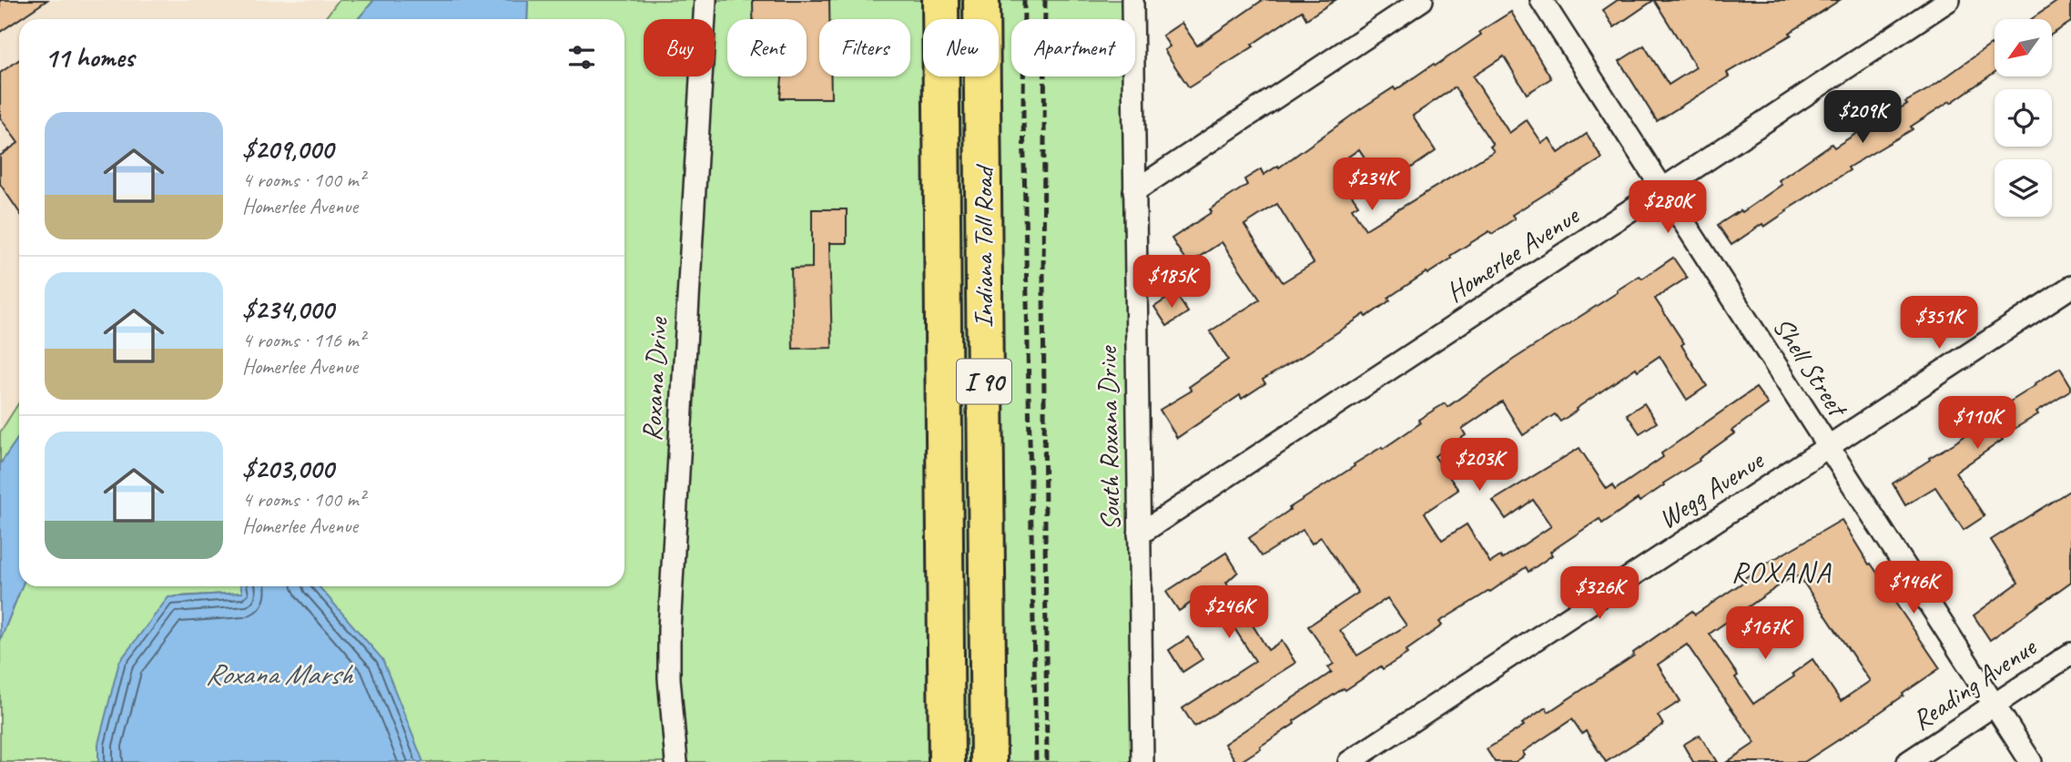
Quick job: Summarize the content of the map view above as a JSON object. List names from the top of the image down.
{
  "streets": {
    "highway": ["Indiana Toll Road", "I 90"],
    "street": [
      "Homerlee Avenue",
      "Shell Street",
      "Roxana Drive",
      "South Roxana Drive",
      "Wegg Avenue",
      "Reading Avenue"
    ]
  },
  "crossings": [
    ["Homerlee Avenue", "Shell Street"],
    ["Homerlee Avenue", "South Roxana Drive"],
    ["Shell Street", "Wegg Avenue"],
    ["Shell Street", "Reading Avenue"]
  ],
  "districts": ["ROXANA"],
  "water": ["Roxana Marsh"],
  "north": "bottom left",
  "page": {
    "chip": [
      "Buy",
      "Rent",
      "Filters",
      "New",
      "Apartment"
    ],
    "heading": "11 homes",
    "price": [
      "$209K",
      "$234K",
      "$280K",
      "$185K",
      "$351K",
      "$110K",
      "$203K",
      "$146K",
      "$326K",
      "$246K",
      "$167K"
    ],
    "list": [
      {
        "name": "$209,000",
        "note": "4 rooms · 100 m² · Homerlee Avenue"
      },
      {
        "name": "$234,000",
        "note": "4 rooms · 116 m² · Homerlee Avenue"
      },
      {
        "name": "$203,000",
        "note": "4 rooms · 100 m² · Homerlee Avenue"
      }
    ]
  }
}
